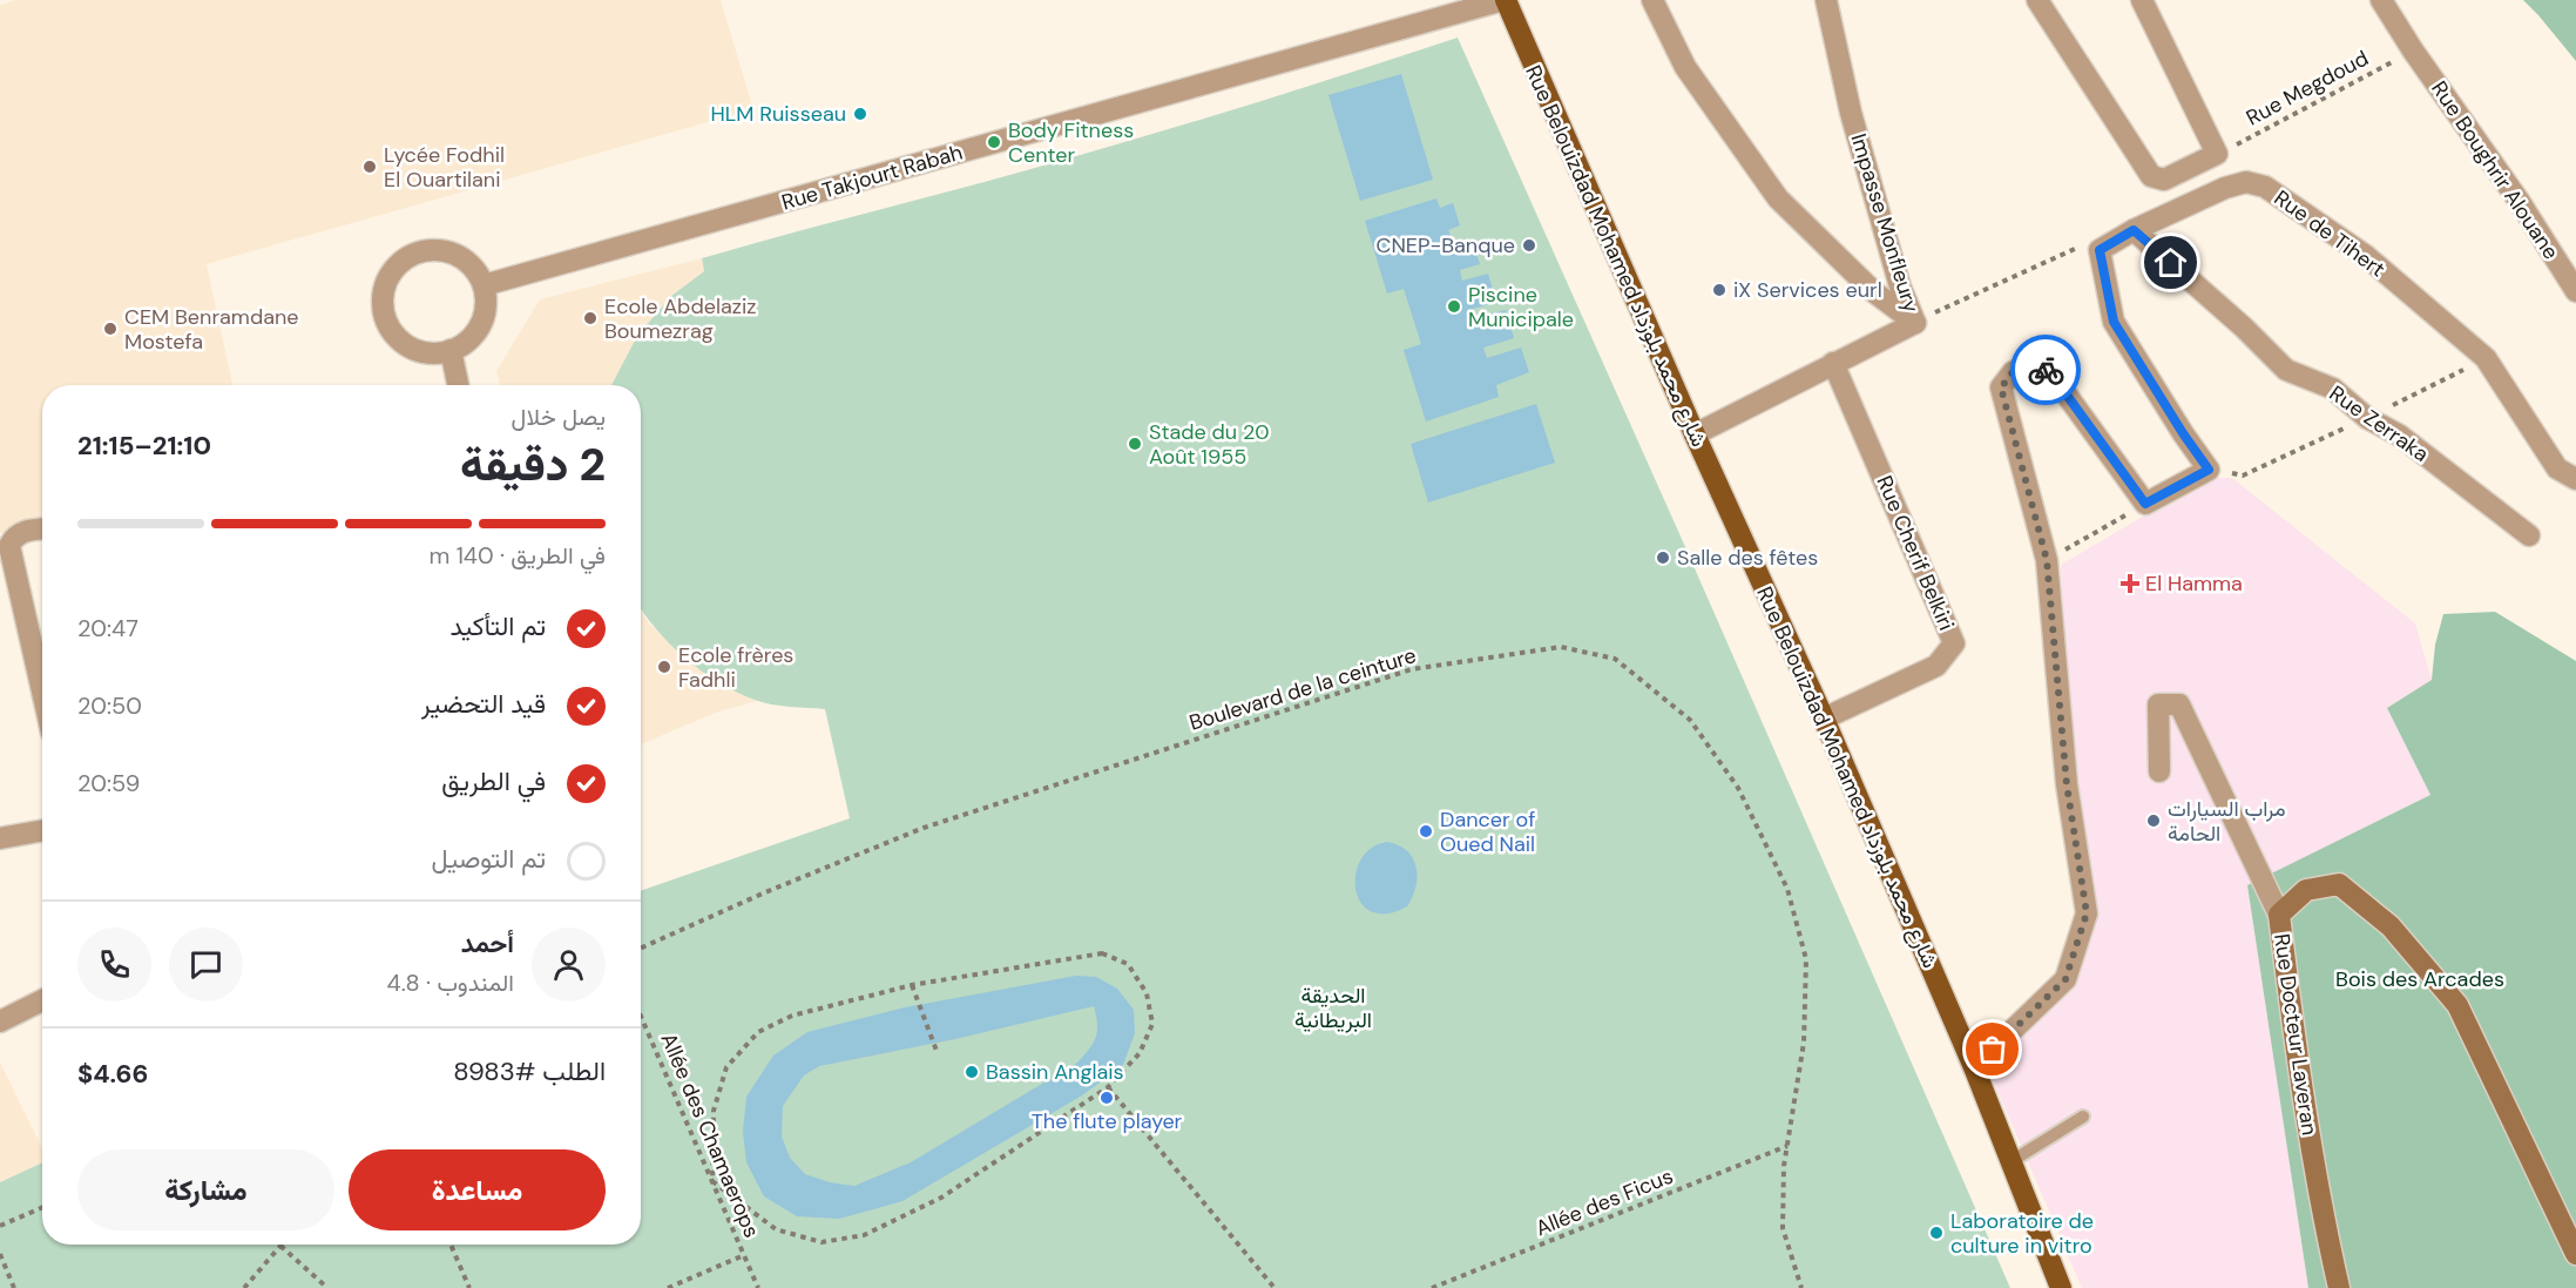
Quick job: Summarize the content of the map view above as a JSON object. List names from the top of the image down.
{
  "streets": {
    "main road": ["Rue Belouizdad Mohamed شارع محمد بلوزداد"],
    "street": [
      "Rue Boughrir Alouane",
      "Rue Takjourt Rabah",
      "Impasse Monfleury",
      "Rue de Tihert",
      "Rue Zerraka",
      "Rue Cherif Belkiri",
      "Rue Docteur Laveran"
    ],
    "path": [
      "Rue Megdoud",
      "Boulevard de la ceinture",
      "Allée des Chamaerops",
      "Allée des Ficus"
    ]
  },
  "crossings": [
    ["Rue Megdoud", "Rue Boughrir Alouane"],
    ["Rue Takjourt Rabah", "Rue Belouizdad Mohamed شارع محمد بلوزداد"],
    ["Rue de Tihert", "Rue Zerraka"],
    ["Rue Belouizdad Mohamed شارع محمد بلوزداد", "Rue Cherif Belkiri"],
    ["Boulevard de la ceinture", "Allée des Ficus"]
  ],
  "parks": ["Bois des Arcades", "الحديقة البريطانية"],
  "places": {
    "other": [
      "HLM Ruisseau",
      "Body Fitness Center",
      "Lycée Fodhil El Ouartilani",
      "CNEP-Banque",
      "iX Services eurl",
      "Piscine Municipale",
      "Ecole Abdelaziz Boumezrag",
      "CEM Benramdane Mostefa",
      "Stade du 20 Août 1955",
      "Salle des fêtes",
      "Ecole frères Fadhli",
      "مراب السيارات الحامة",
      "Dancer of Oued Nail",
      "Bassin Anglais",
      "The flute player",
      "Laboratoire de culture in vitro"
    ],
    "health": ["El Hamma"]
  },
  "page": {
    "heading": ["2 دقيقة", "يصل خلال", "21:10–21:15"],
    "panel": [
      "أحمد",
      "المندوب · 4.8",
      "الطلب #8983",
      "$4.66"
    ],
    "bar": "في الطريق · 140 m",
    "list": [
      ["تم التأكيد", "20:47"],
      ["قيد التحضير", "20:50"],
      ["في الطريق", "20:59"],
      "تم التوصيل"
    ],
    "buttons": ["مساعدة", "مشاركة"]
  }
}
